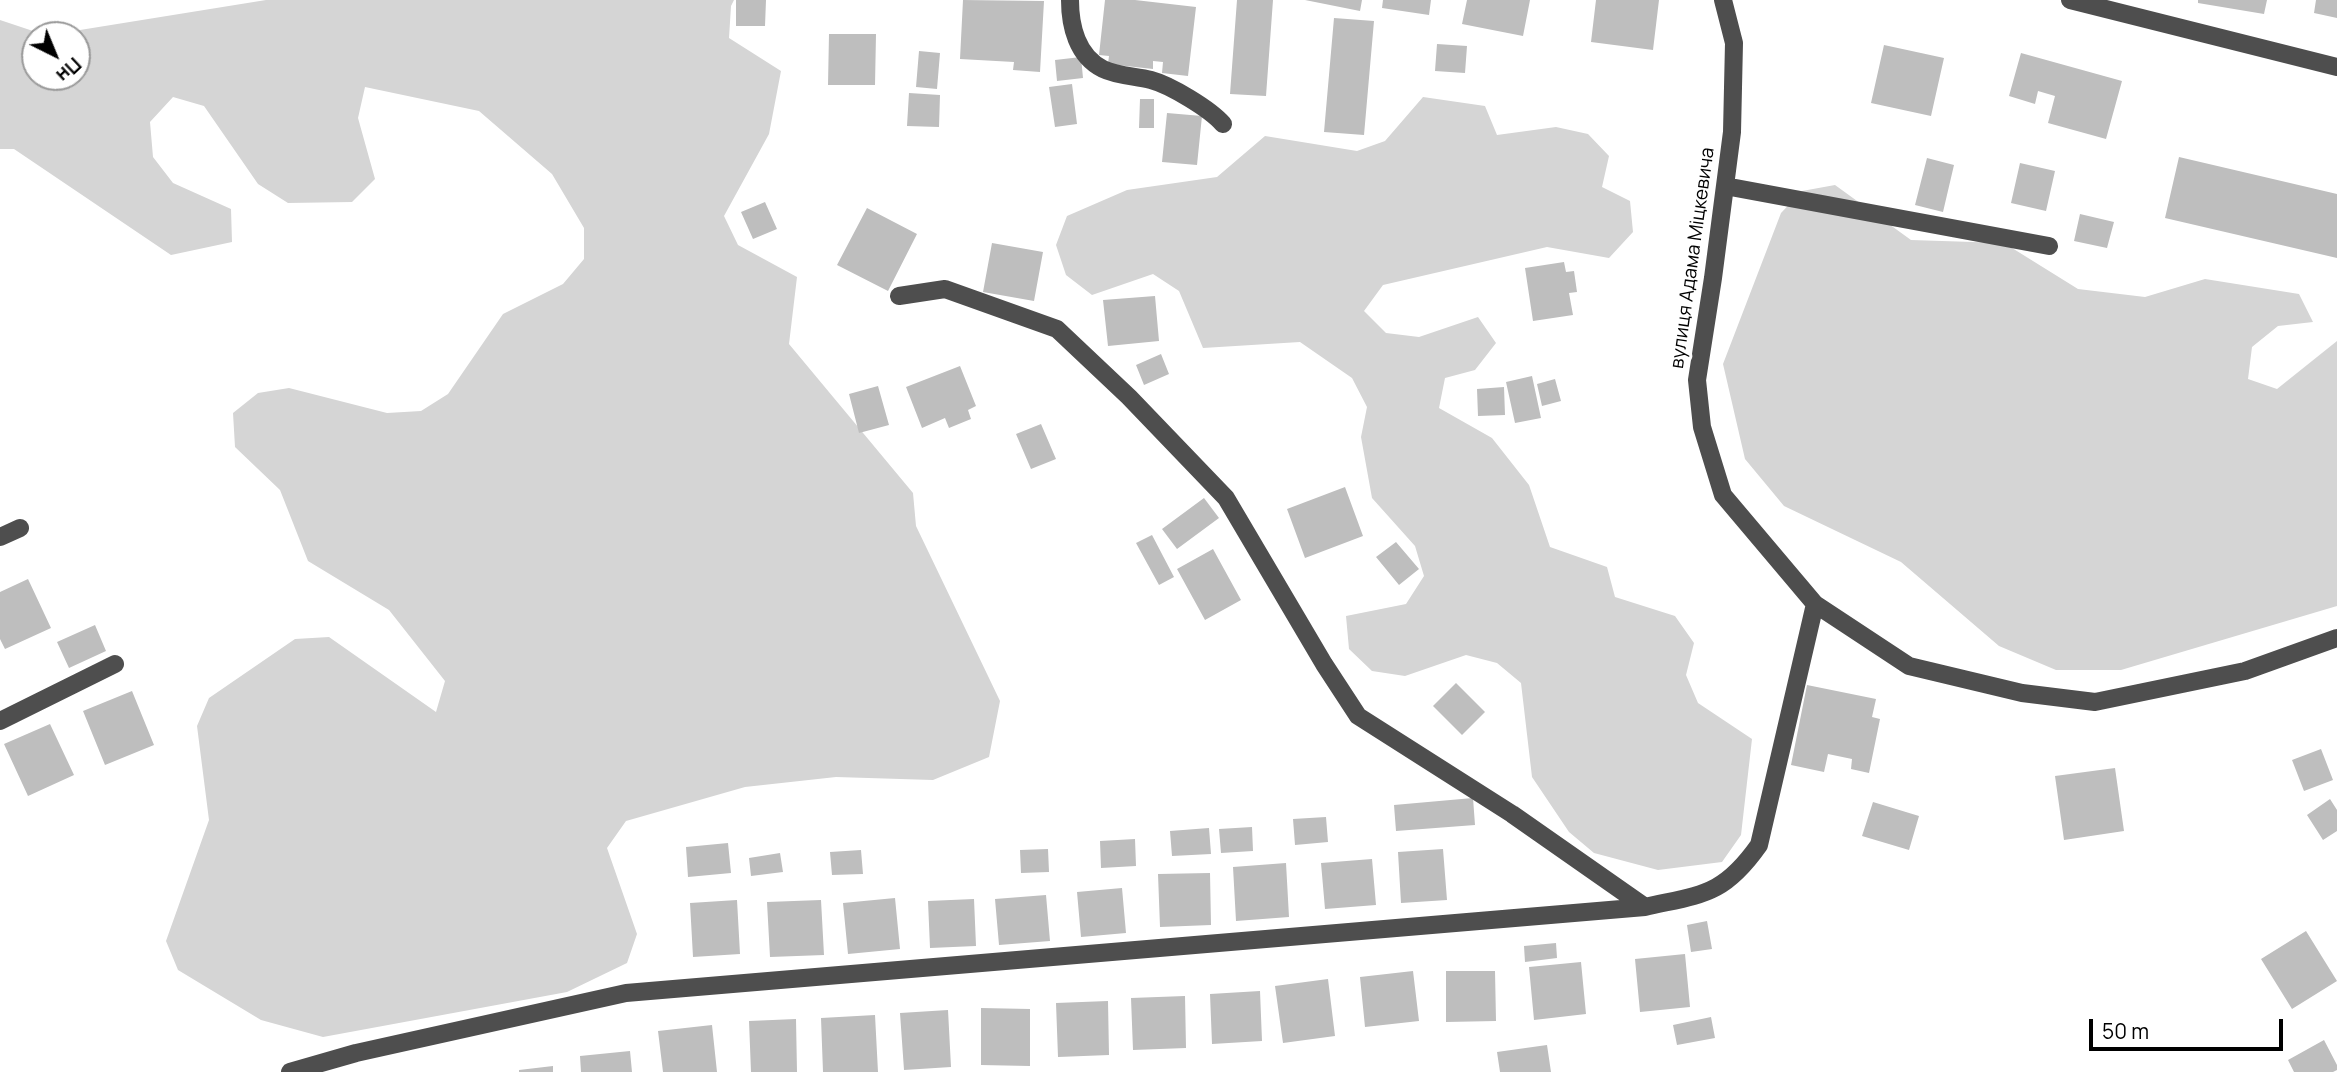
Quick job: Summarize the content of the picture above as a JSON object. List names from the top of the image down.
{
  "streets": {
    "street": ["вулиця Адама Міцкевича"]
  },
  "scale_bar": "50 m",
  "north": "bottom right"
}
